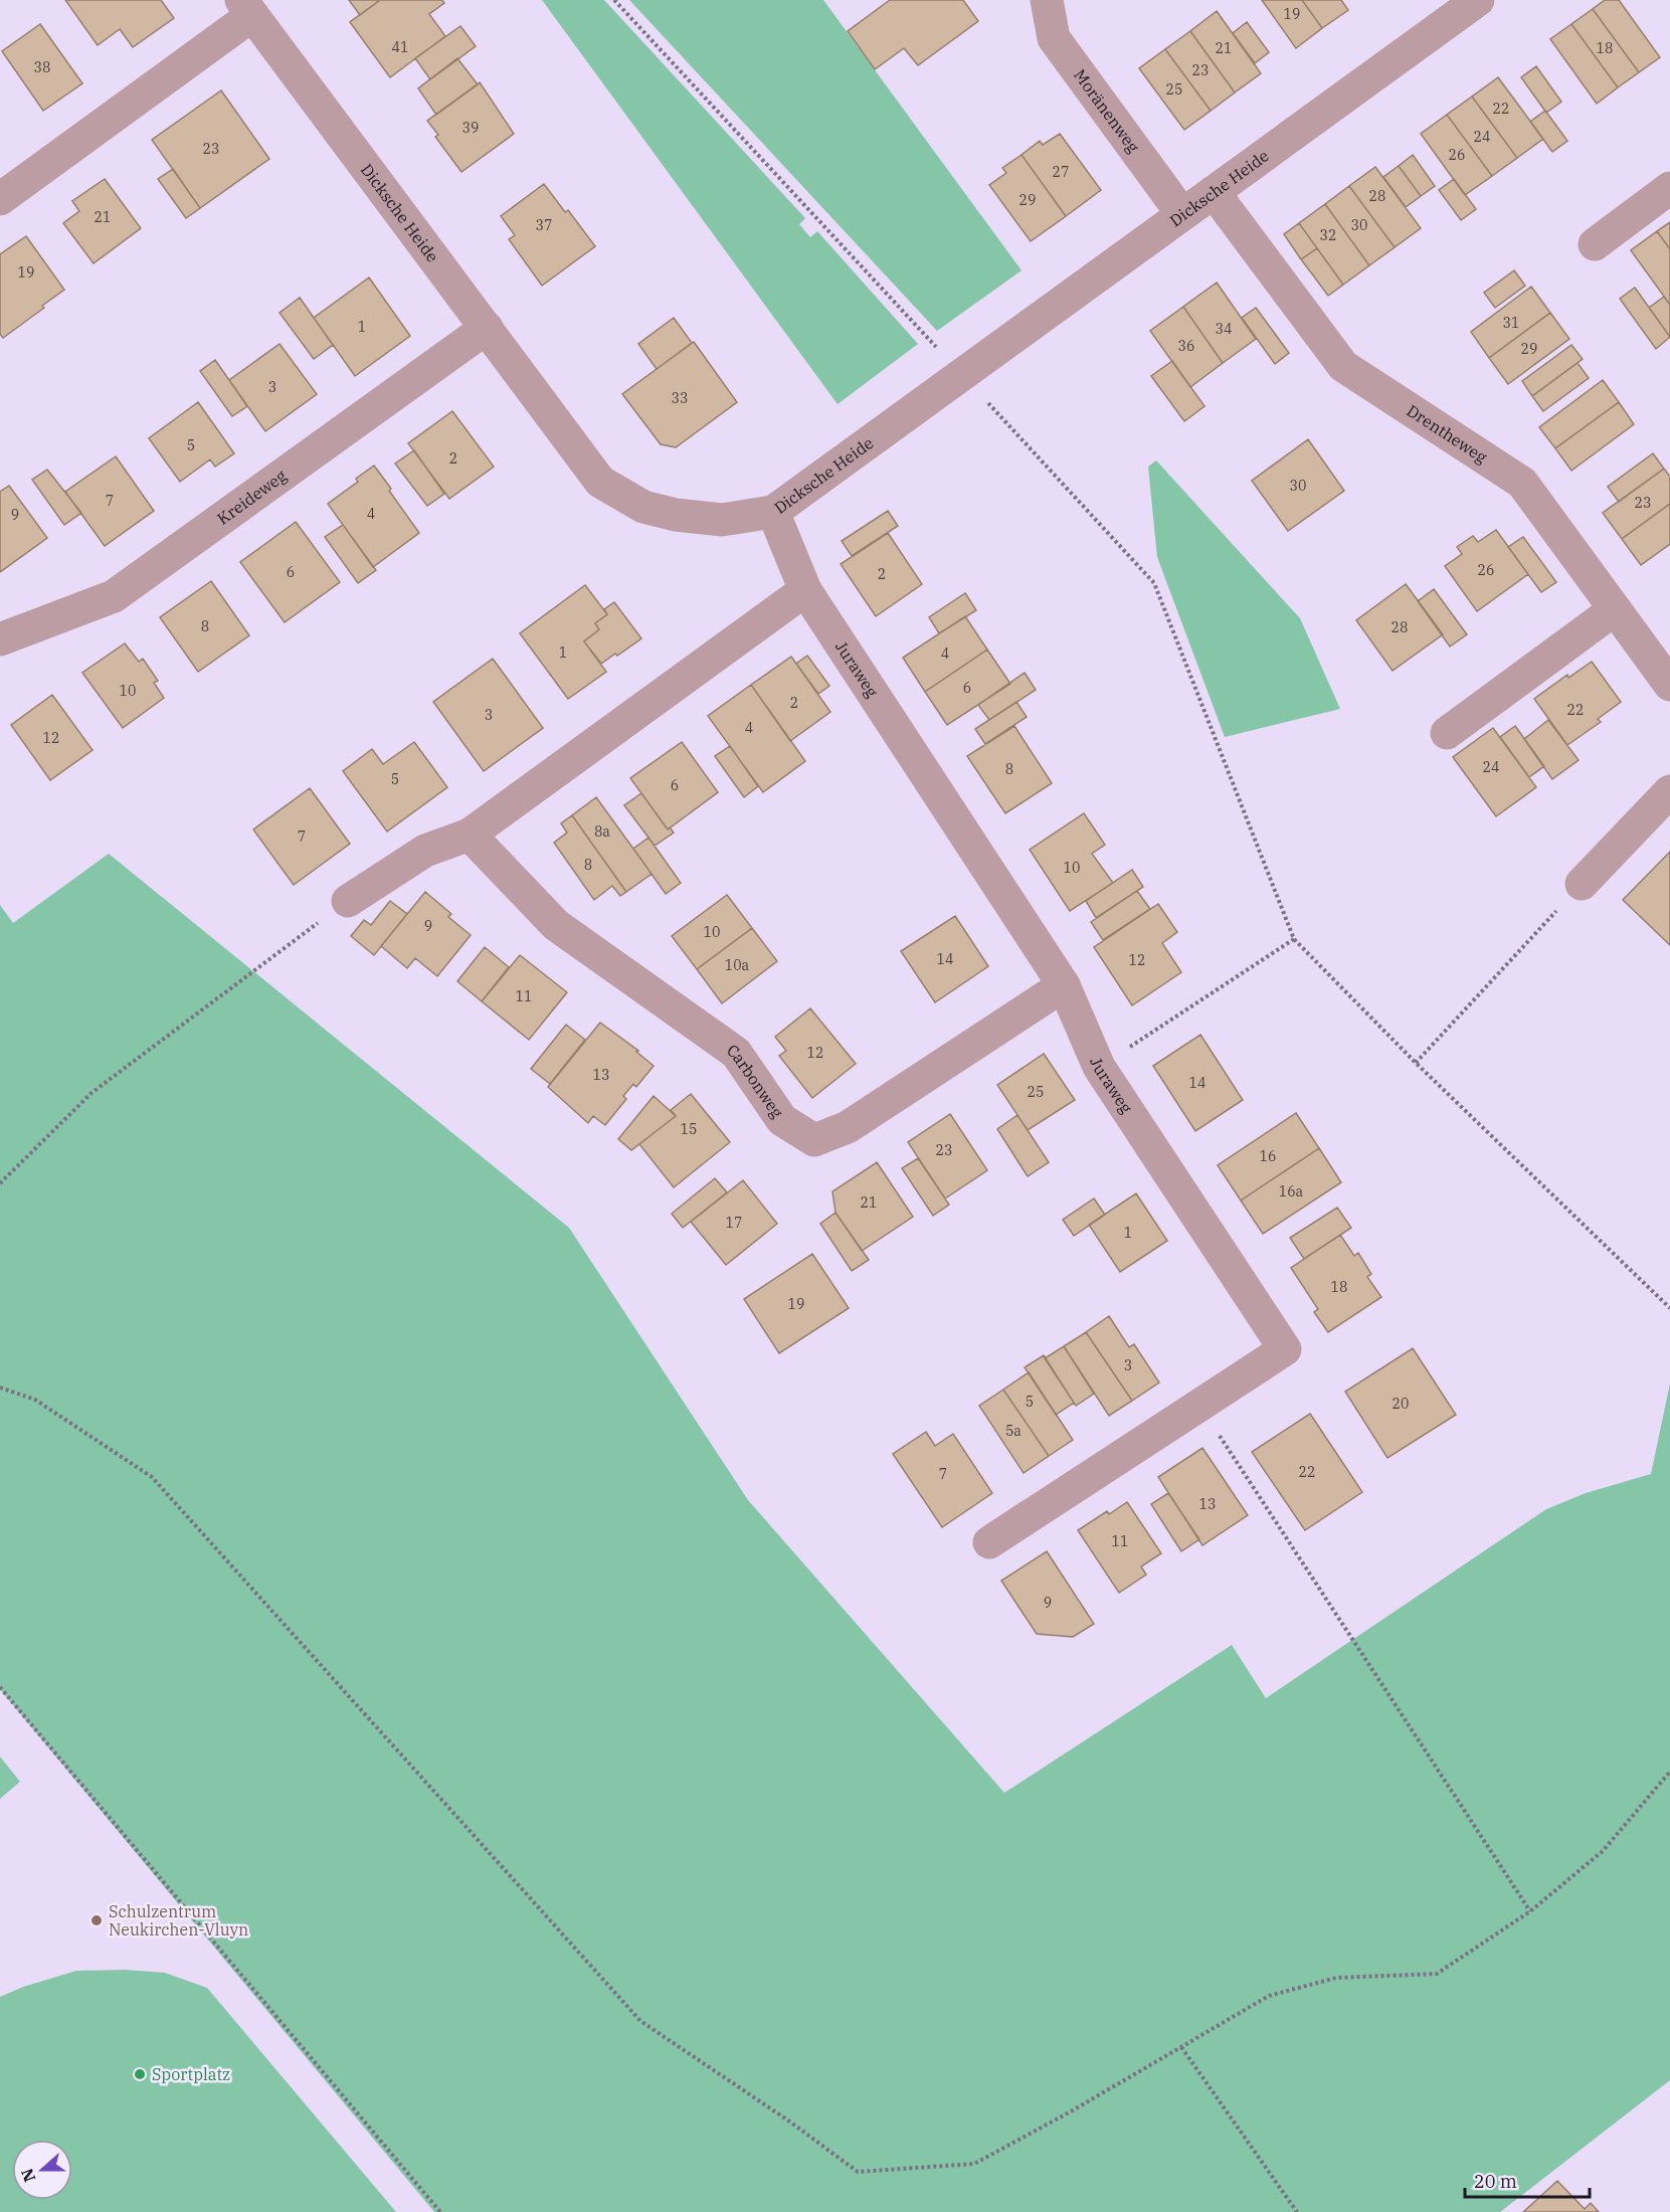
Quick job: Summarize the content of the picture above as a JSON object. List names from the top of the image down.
{
  "streets": {
    "street": [
      "Moränenweg",
      "Dicksche Heide",
      "Drentheweg",
      "Kreideweg",
      "Juraweg",
      "Carbonweg"
    ]
  },
  "crossings": [
    ["Moränenweg", "Dicksche Heide"],
    ["Dicksche Heide", "Drentheweg"],
    ["Dicksche Heide", "Kreideweg"],
    ["Dicksche Heide", "Juraweg"],
    ["Juraweg", "Carbonweg"]
  ],
  "places": ["Schulzentrum Neukirchen-Vluyn", "Sportplatz"],
  "house_numbers": [
    "19",
    "41",
    "21",
    "18",
    "38",
    "23",
    "25",
    "22",
    "39",
    "24",
    "23",
    "26",
    "27",
    "28",
    "29",
    "21",
    "37",
    "30",
    "32",
    "19",
    "31",
    "1",
    "34",
    "36",
    "29",
    "3",
    "33",
    "5",
    "2",
    "30",
    "7",
    "23",
    "4",
    "9",
    "26",
    "6",
    "2",
    "8",
    "28",
    "1",
    "4",
    "6",
    "10",
    "2",
    "22",
    "3",
    "4",
    "12",
    "24",
    "8",
    "5",
    "6",
    "8a",
    "7",
    "8",
    "10",
    "9",
    "10",
    "14",
    "12",
    "10a",
    "11",
    "12",
    "13",
    "14",
    "25",
    "15",
    "23",
    "16",
    "16a",
    "21",
    "17",
    "1",
    "18",
    "19",
    "3",
    "5",
    "20",
    "5a",
    "22",
    "7",
    "13",
    "11",
    "9"
  ],
  "scale_bar": "20 m",
  "north": "left"
}
